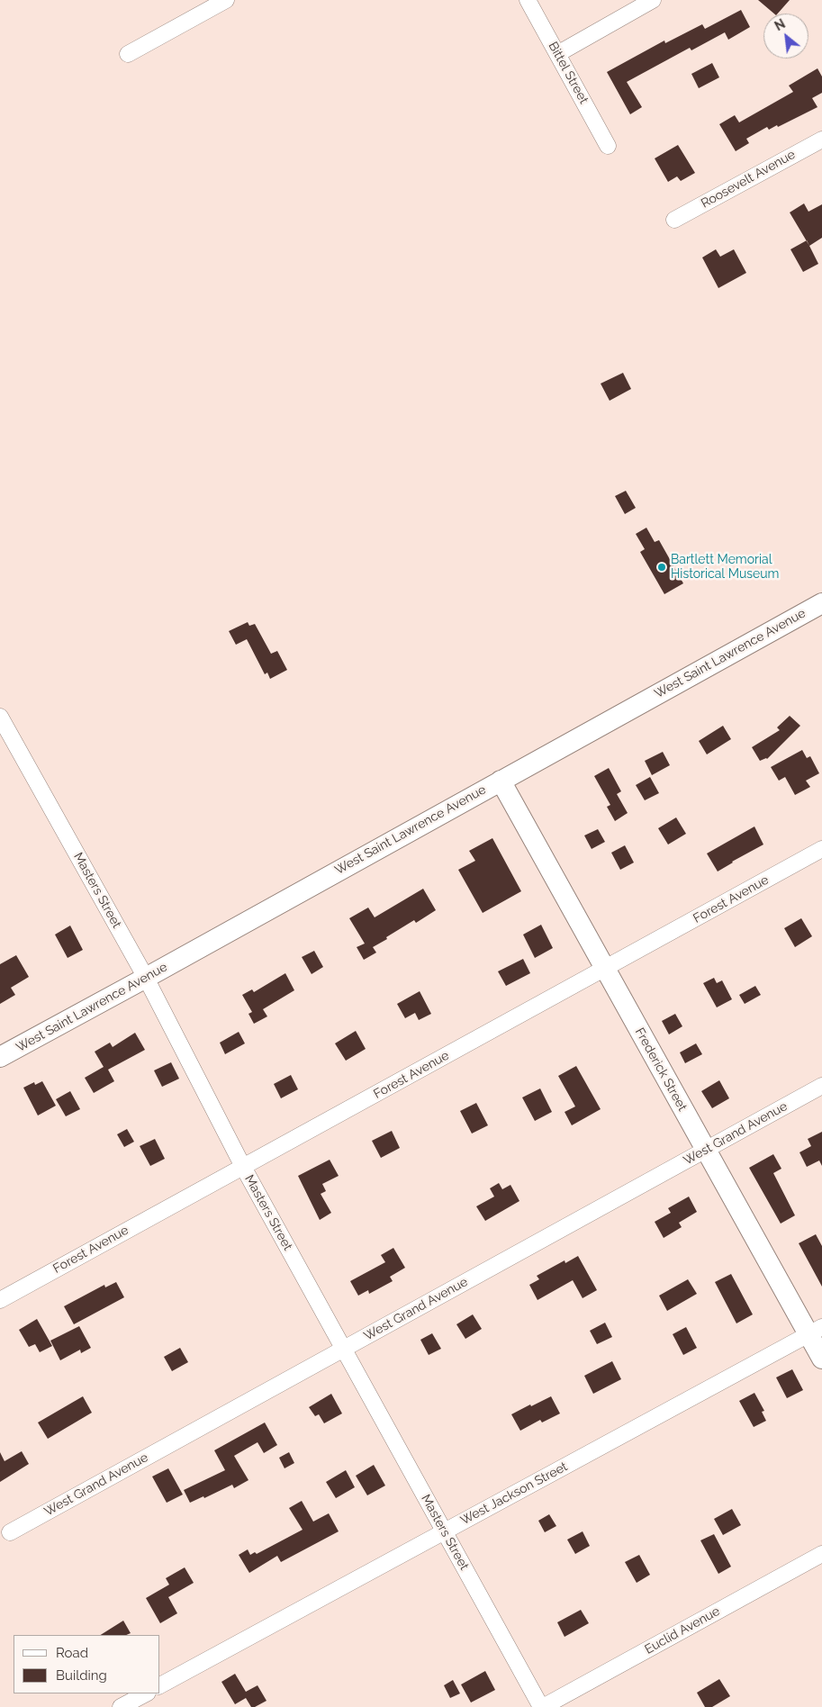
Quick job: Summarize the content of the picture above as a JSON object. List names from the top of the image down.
{
  "streets": {
    "street": [
      "Bittel Street",
      "Roosevelt Avenue",
      "West Saint Lawrence Avenue",
      "Masters Street",
      "Forest Avenue",
      "Frederick Street",
      "West Grand Avenue",
      "West Jackson Street",
      "Euclid Avenue"
    ]
  },
  "crossings": [
    ["West Saint Lawrence Avenue", "Masters Street"],
    ["West Saint Lawrence Avenue", "Frederick Street"],
    ["Masters Street", "Forest Avenue"],
    ["Masters Street", "West Grand Avenue"],
    ["Masters Street", "West Jackson Street"],
    ["Masters Street", "Euclid Avenue"],
    ["Forest Avenue", "Frederick Street"],
    ["Frederick Street", "West Grand Avenue"],
    ["Frederick Street", "West Jackson Street"]
  ],
  "places": ["Bartlett Memorial Historical Museum"],
  "legend": ["Road", "Building"],
  "north": "top left"
}
